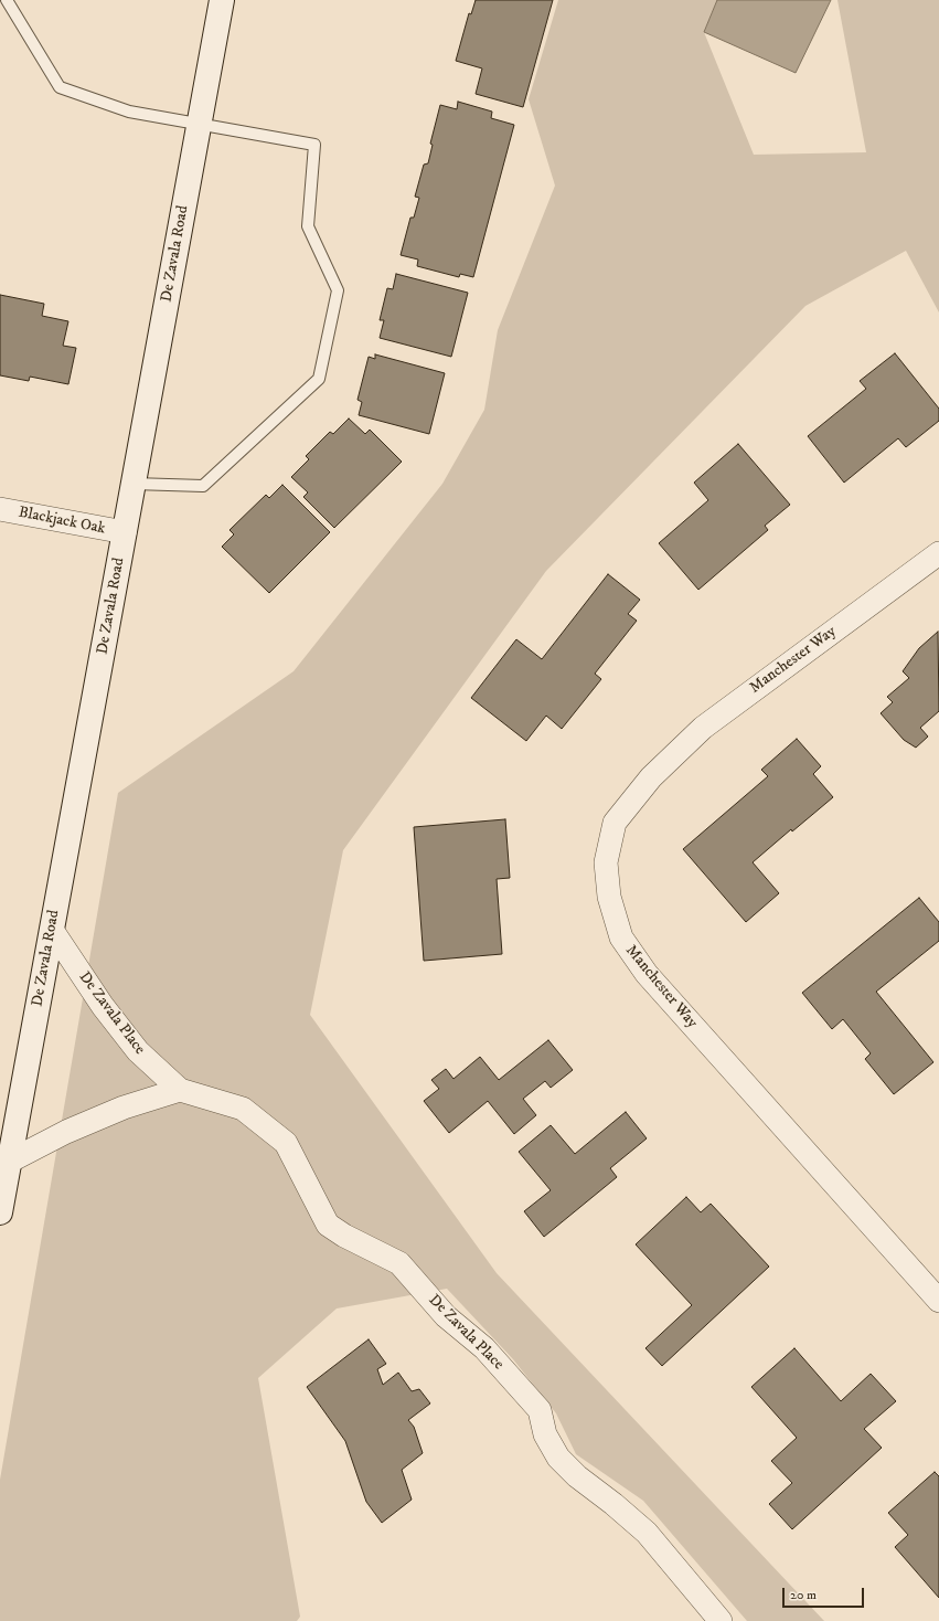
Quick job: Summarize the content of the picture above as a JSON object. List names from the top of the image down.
{
  "streets": {
    "main road": ["De Zavala Road"],
    "street": ["Blackjack Oak", "Manchester Way", "De Zavala Place"]
  },
  "crossings": [
    ["De Zavala Road", "Blackjack Oak"],
    ["De Zavala Road", "De Zavala Place"]
  ],
  "scale_bar": "20 m"
}
